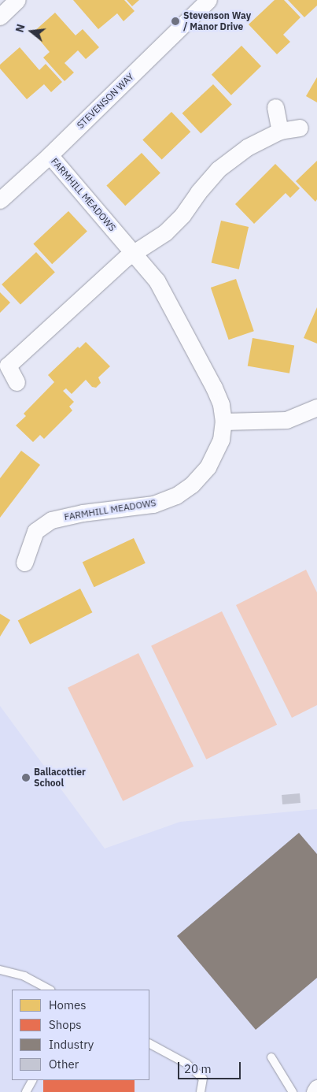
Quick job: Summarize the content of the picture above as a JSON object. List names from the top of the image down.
{
  "streets": {
    "street": ["STEVENSON WAY", "FARMHILL MEADOWS"]
  },
  "crossings": [
    ["STEVENSON WAY", "FARMHILL MEADOWS"]
  ],
  "places": ["Stevenson Way / Manor Drive", "Ballacottier School"],
  "legend": [
    "Homes",
    "Shops",
    "Industry",
    "Other"
  ],
  "scale_bar": "20 m",
  "north": "left"
}
